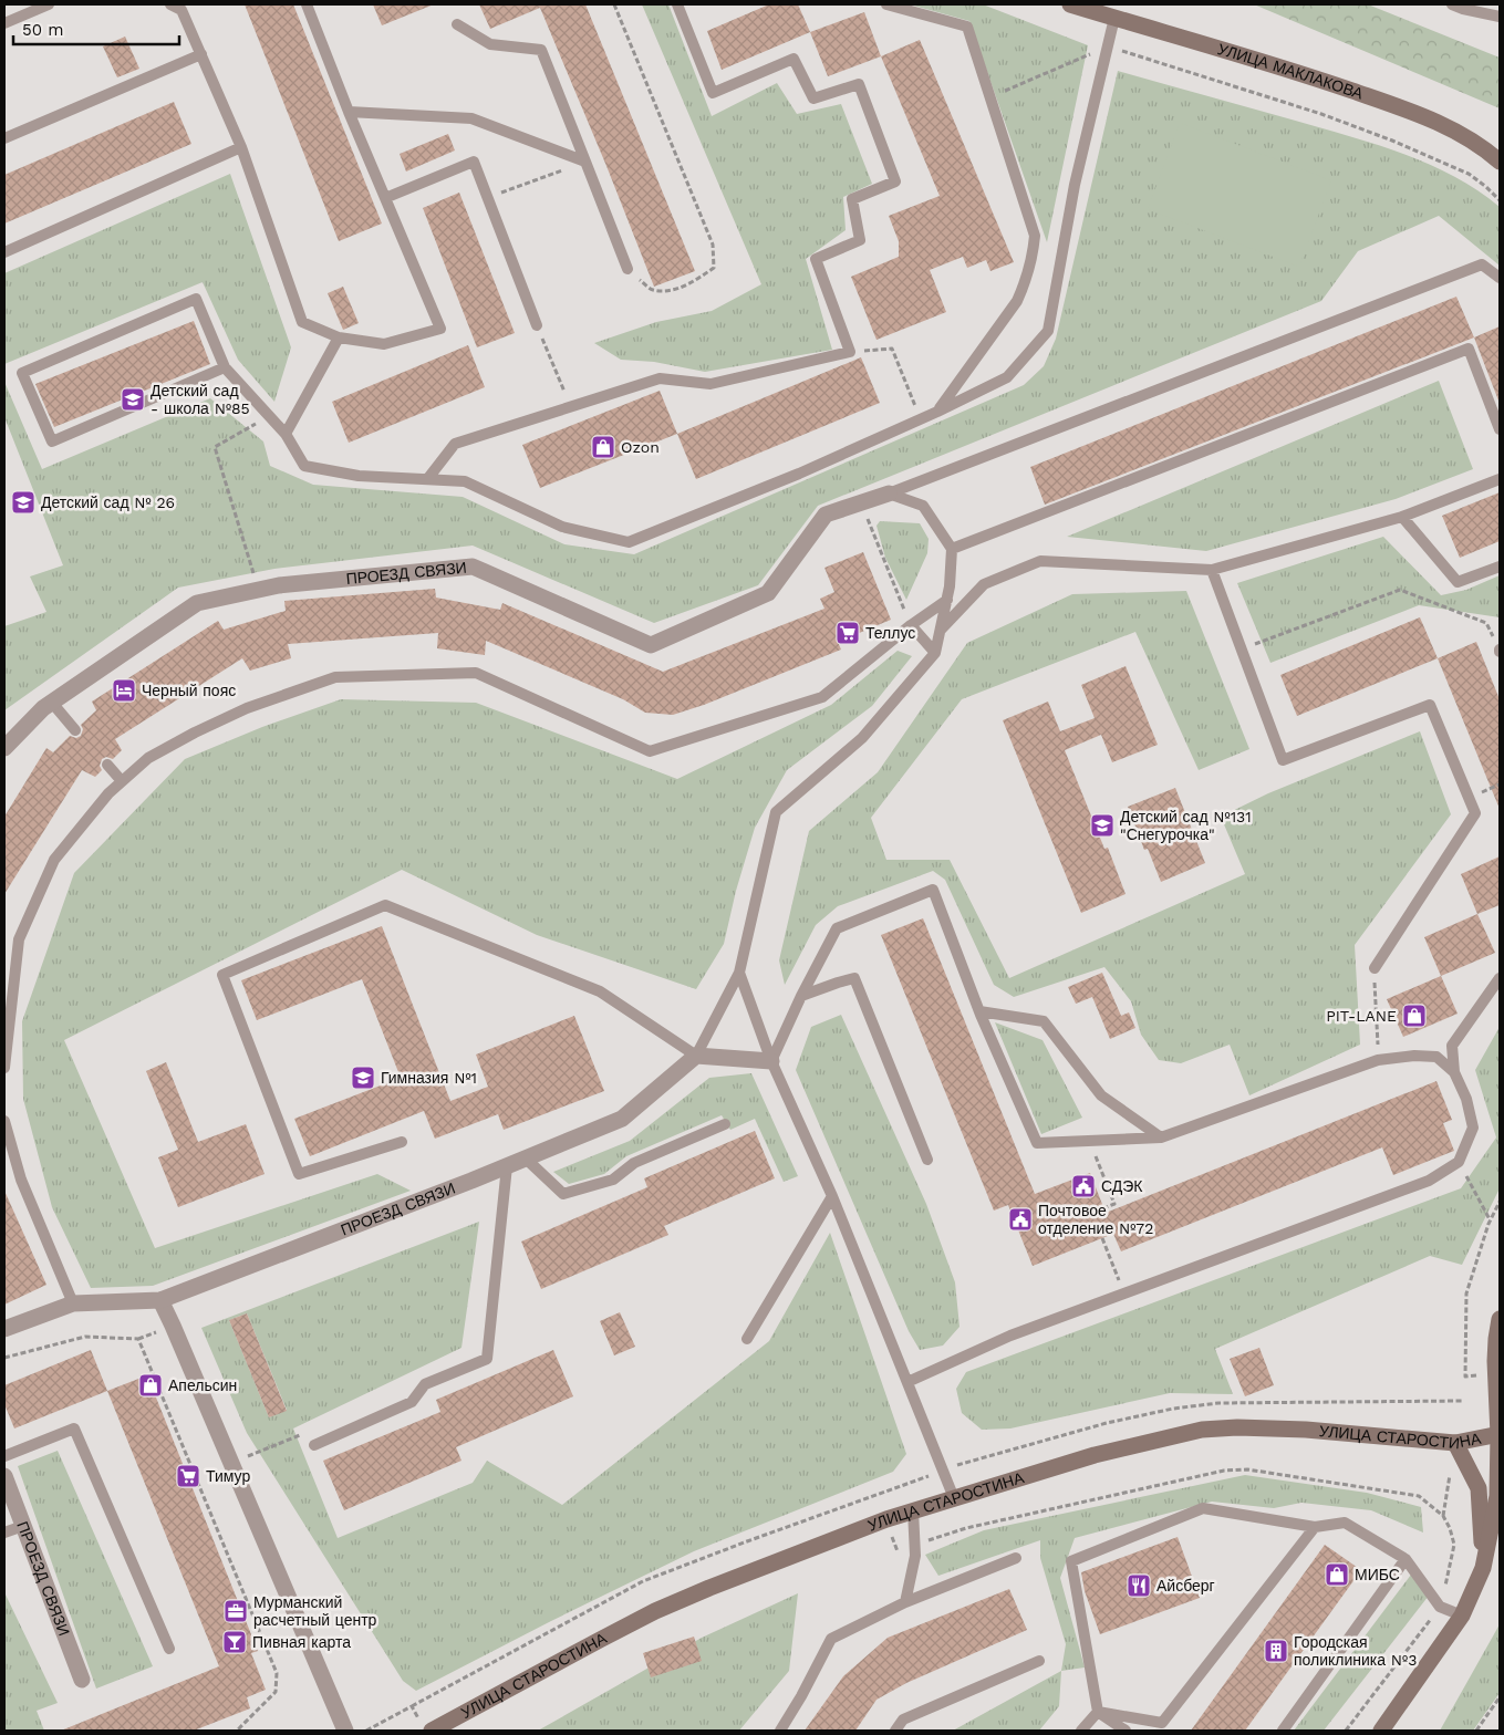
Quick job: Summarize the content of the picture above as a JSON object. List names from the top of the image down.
{
  "streets": {
    "main road": ["УЛИЦА МАКЛАКОВА", "УЛИЦА СТАРОСТИНА"],
    "street": ["ПРОЕЗД СВЯЗИ"]
  },
  "places": {
    "school or university": [
      "Детский сад - школа №85",
      "Детский сад № 26",
      "Детский сад №131 \"Снегурочка\"",
      "Гимназия №1"
    ],
    "shop": [
      "Ozon",
      "PIT-LANE",
      "Апельсин",
      "МИБС"
    ],
    "supermarket": ["Теллус", "Тимур"],
    "hotel": ["Черный пояс"],
    "public building": ["СДЭК", "Почтовое отделение №72"],
    "restaurant": ["Айсберг"],
    "office": ["Мурманский расчетный центр"],
    "bar": ["Пивная карта"],
    "building": ["Городская поликлиника №3"]
  },
  "scale_bar": "50 m"
}
